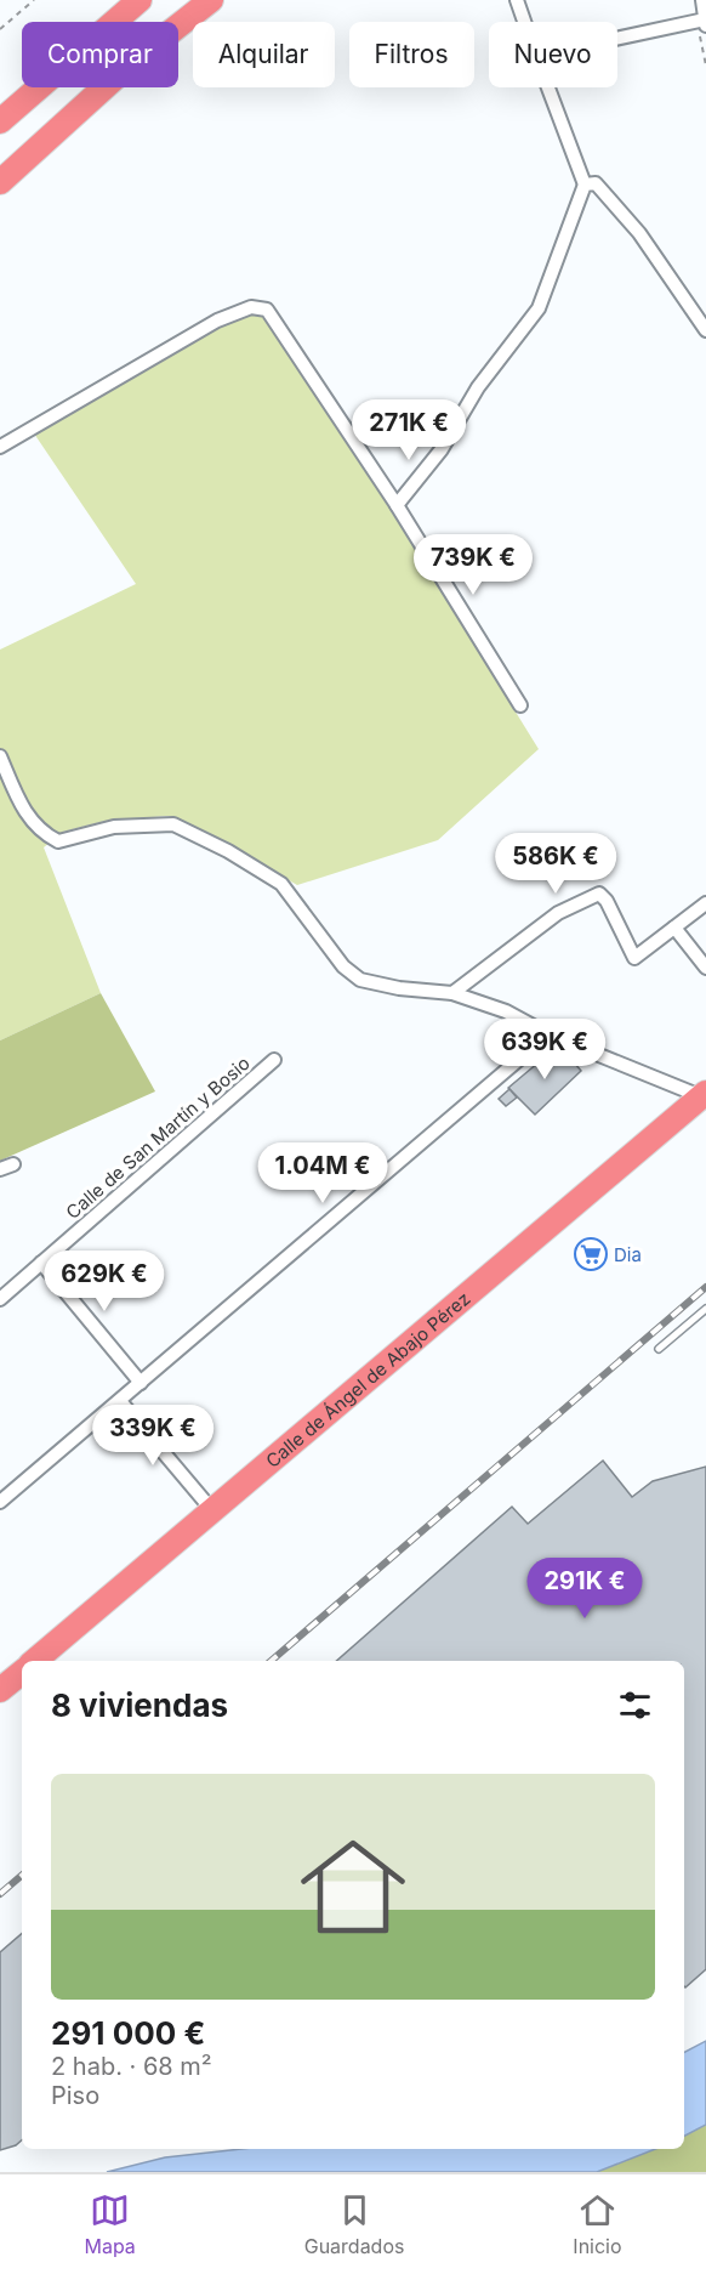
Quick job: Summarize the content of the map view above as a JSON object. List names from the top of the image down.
{
  "streets": {
    "highway": ["Calle de Ángel de Abajo Pérez"],
    "street": ["Calle de San Martín y Bosio"]
  },
  "places": {
    "supermarket": ["Dia"]
  },
  "page": {
    "chip": [
      "Comprar",
      "Alquilar",
      "Filtros",
      "Nuevo"
    ],
    "price": [
      "271K €",
      "739K €",
      "586K €",
      "639K €",
      "1.04M €",
      "629K €",
      "339K €",
      "291K €"
    ],
    "heading": "8 viviendas",
    "list": [
      {
        "name": "291 000 €",
        "note": "2 hab. · 68 m² · Piso"
      }
    ],
    "tabs": ["Mapa", "Guardados", "Inicio"]
  }
}
